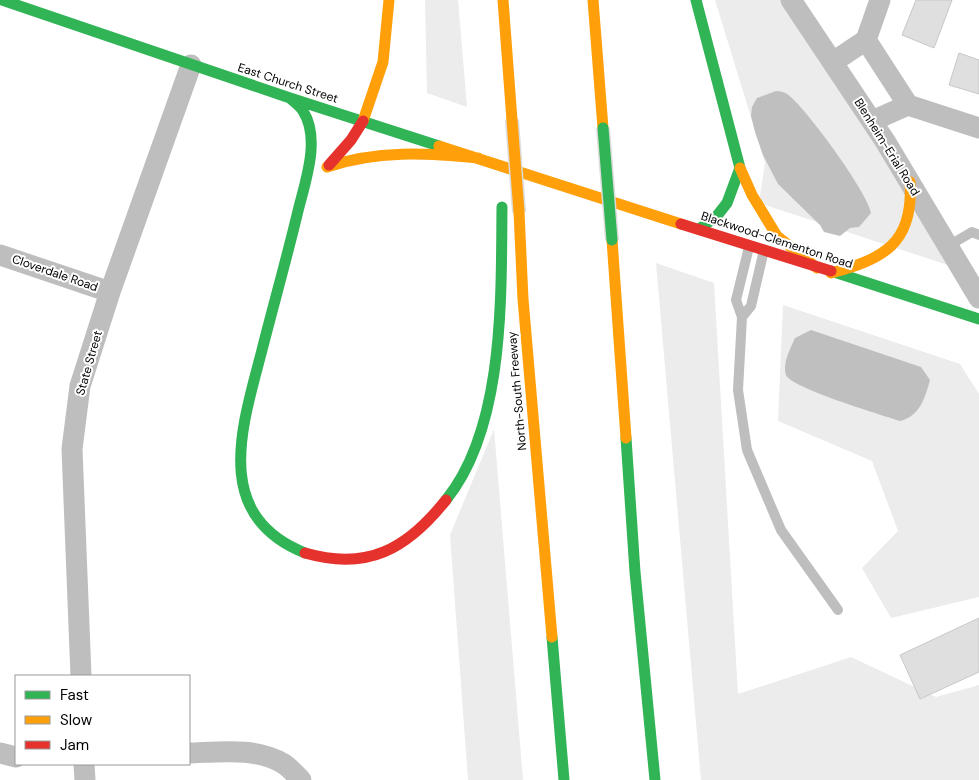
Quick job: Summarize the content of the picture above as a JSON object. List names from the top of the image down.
{
  "streets": {
    "main road": ["East Church Street", "Blackwood-Clementon Road", "North-South Freeway"],
    "street": ["Blenheim-Erial Road", "Cloverdale Road", "State Street"]
  },
  "crossings": [
    ["East Church Street", "Blackwood-Clementon Road"],
    ["East Church Street", "State Street"],
    ["Cloverdale Road", "State Street"]
  ],
  "legend": ["Fast", "Slow", "Jam"]
}
